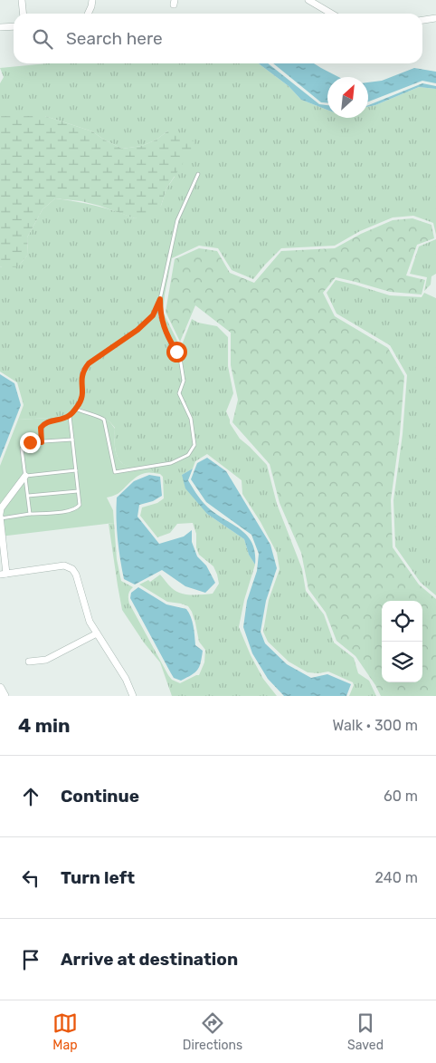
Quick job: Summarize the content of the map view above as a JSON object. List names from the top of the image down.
{
  "north": "top right",
  "page": {
    "search": "Search here",
    "heading": ["4 min", "Walk · 300 m"],
    "list": [
      ["Continue", "60 m"],
      ["Turn left", "240 m"],
      "Arrive at destination"
    ],
    "nav": ["Map", "Directions", "Saved"]
  }
}
